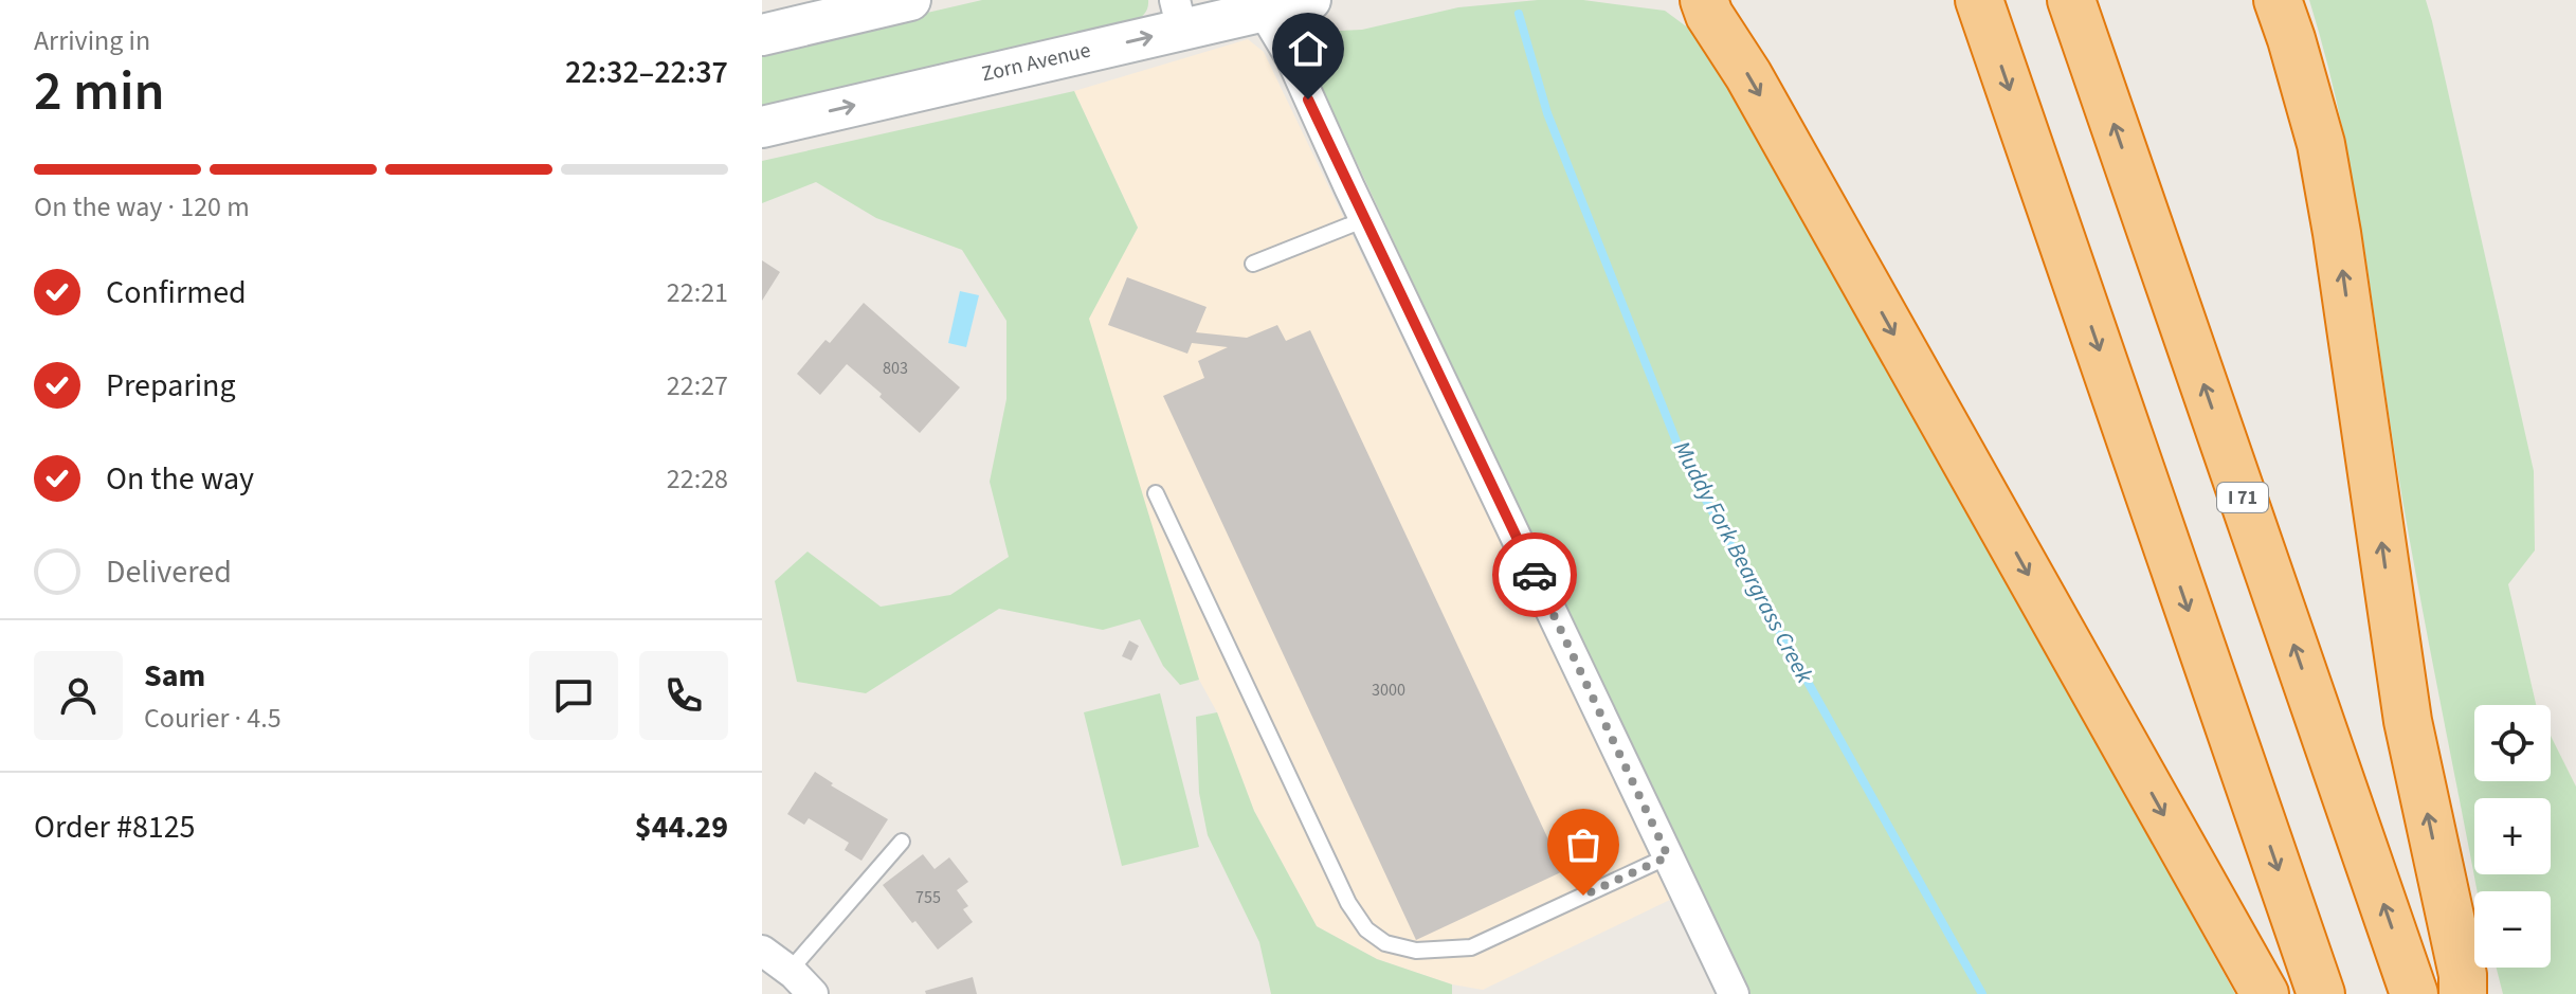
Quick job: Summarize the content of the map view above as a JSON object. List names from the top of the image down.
{
  "streets": {
    "highway": ["I 71"],
    "main road": ["Zorn Avenue"]
  },
  "water": ["Muddy Fork Beargrass Creek"],
  "house_numbers": ["803", "3000", "755"],
  "page": {
    "heading": ["2 min", "Arriving in", "22:32–22:37"],
    "panel": [
      "Sam",
      "Courier · 4.5",
      "Order #8125",
      "$44.29"
    ],
    "bar": "On the way · 120 m",
    "list": [
      ["Confirmed", "22:21"],
      ["Preparing", "22:27"],
      ["On the way", "22:28"],
      "Delivered"
    ],
    "map_buttons": ["+", "−"]
  }
}
